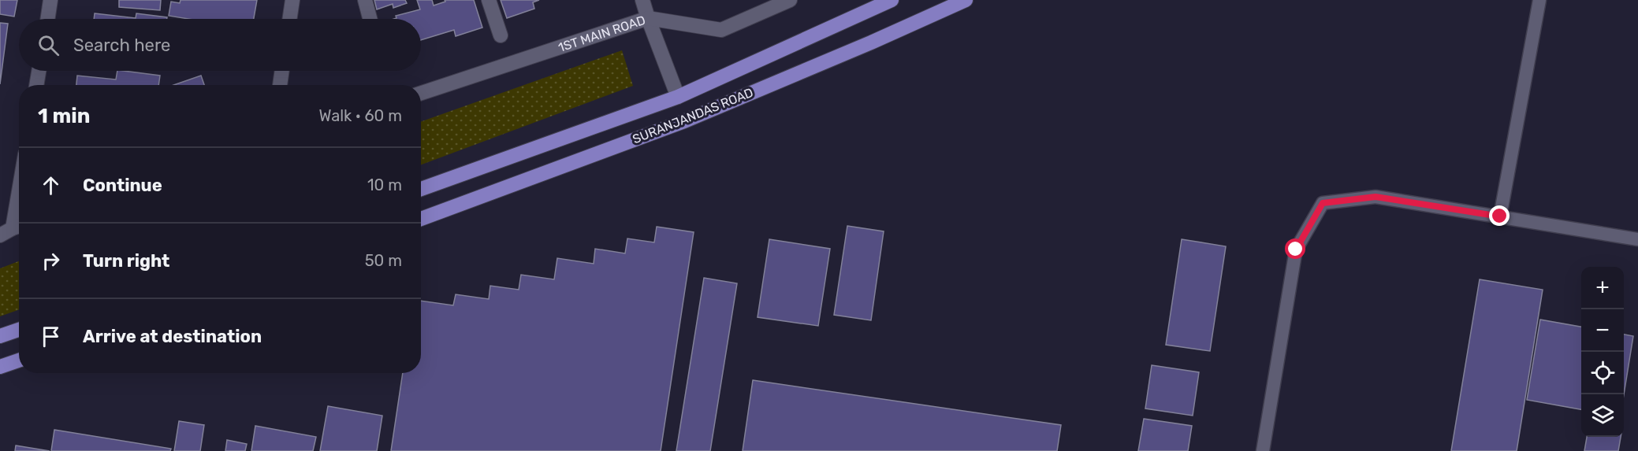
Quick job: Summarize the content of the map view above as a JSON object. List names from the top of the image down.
{
  "streets": {
    "main road": ["SURANJANDAS ROAD"],
    "street": ["1ST MAIN ROAD"]
  },
  "page": {
    "search": "Search here",
    "heading": ["1 min", "Walk · 60 m"],
    "list": [
      ["Continue", "10 m"],
      ["Turn right", "50 m"],
      "Arrive at destination"
    ],
    "map_buttons": ["+", "−"]
  }
}
